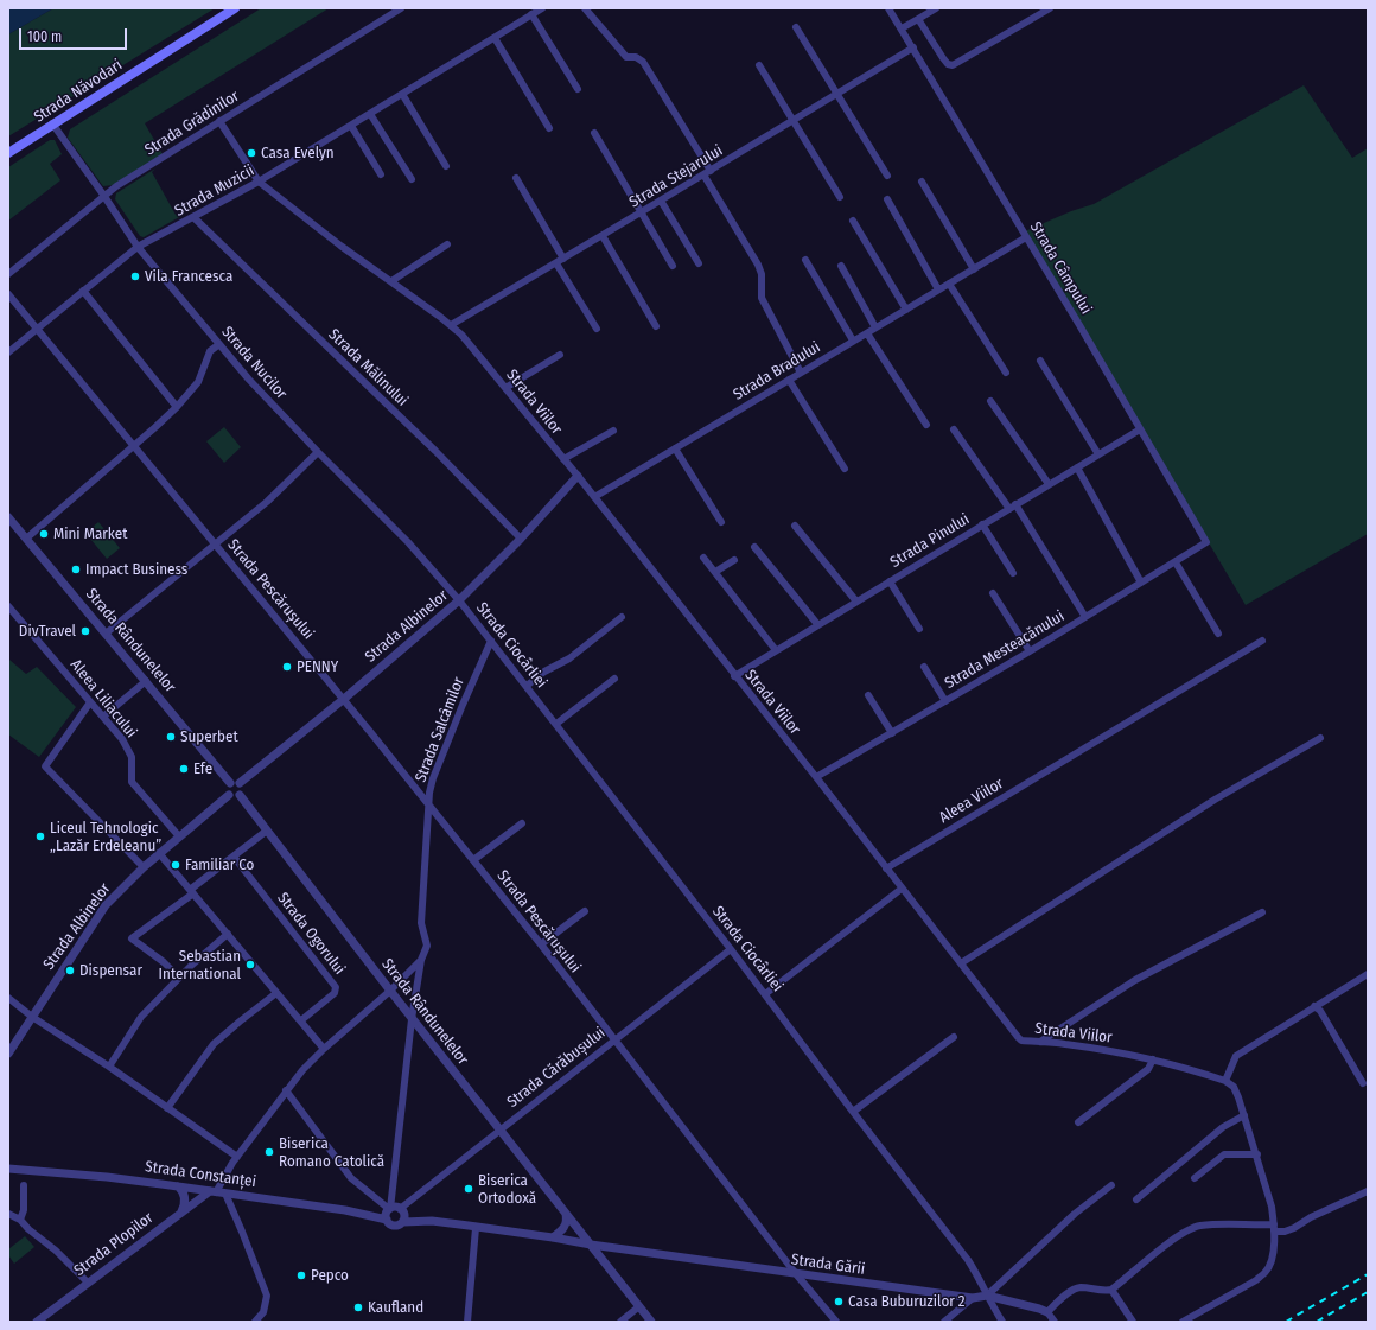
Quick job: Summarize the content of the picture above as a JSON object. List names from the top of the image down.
{
  "streets": {
    "main road": ["Strada Năvodari"],
    "street": [
      "Strada Grădinilor",
      "Strada Stejarului",
      "Strada Muzicii",
      "Strada Câmpului",
      "Strada Nucilor",
      "Strada Mălinului",
      "Strada Bradului",
      "Strada Viilor",
      "Strada Pinului",
      "Strada Pescărușului",
      "Strada Albinelor",
      "Strada Rândunelelor",
      "Strada Ciocârliei",
      "Strada Mesteacănului",
      "Aleea Liliacului",
      "Strada Salcâmilor",
      "Aleea Viilor",
      "Strada Ogorului",
      "Strada Cărăbușului",
      "Strada Constanței",
      "Strada Plopilor",
      "Strada Gării"
    ]
  },
  "crossings": [
    ["Strada Năvodari", "Strada Nucilor"],
    ["Strada Grădinilor", "Strada Nucilor"],
    ["Strada Grădinilor", "Strada Viilor"],
    ["Strada Stejarului", "Strada Câmpului"],
    ["Strada Stejarului", "Strada Viilor"],
    ["Strada Muzicii", "Strada Nucilor"],
    ["Strada Muzicii", "Strada Mălinului"],
    ["Strada Muzicii", "Strada Viilor"],
    ["Strada Muzicii", "Strada Pescărușului"],
    ["Strada Câmpului", "Strada Bradului"],
    ["Strada Câmpului", "Strada Pinului"],
    ["Strada Câmpului", "Strada Mesteacănului"],
    ["Strada Nucilor", "Strada Pescărușului"],
    ["Strada Nucilor", "Strada Albinelor"],
    ["Strada Nucilor", "Strada Ciocârliei"],
    ["Strada Mălinului", "Strada Albinelor"],
    ["Strada Bradului", "Strada Viilor"],
    ["Strada Viilor", "Strada Pinului"],
    ["Strada Viilor", "Strada Albinelor"],
    ["Strada Viilor", "Strada Mesteacănului"],
    ["Strada Viilor", "Aleea Viilor"],
    ["Strada Pescărușului", "Strada Albinelor"],
    ["Strada Pescărușului", "Strada Rândunelelor"],
    ["Strada Pescărușului", "Strada Salcâmilor"],
    ["Strada Pescărușului", "Strada Cărăbușului"],
    ["Strada Pescărușului", "Strada Gării"],
    ["Strada Albinelor", "Strada Rândunelelor"],
    ["Strada Albinelor", "Strada Ciocârliei"],
    ["Strada Albinelor", "Aleea Liliacului"],
    ["Strada Rândunelelor", "Strada Cărăbușului"],
    ["Strada Rândunelelor", "Strada Gării"],
    ["Strada Ciocârliei", "Strada Salcâmilor"],
    ["Strada Ciocârliei", "Strada Cărăbușului"],
    ["Strada Ciocârliei", "Strada Gării"],
    ["Strada Constanței", "Strada Plopilor"]
  ],
  "places": [
    "Casa Evelyn",
    "Vila Francesca",
    "Mini Market",
    "Impact Business",
    "DivTravel",
    "PENNY",
    "Superbet",
    "Efe",
    "Liceul Tehnologic „Lazăr Erdeleanu”",
    "Familiar Co",
    "Sebastian International",
    "Dispensar",
    "Biserica Romano Catolică",
    "Biserica Ortodoxă",
    "Pepco",
    "Casa Buburuzilor 2",
    "Kaufland"
  ],
  "scale_bar": "100 m"
}
